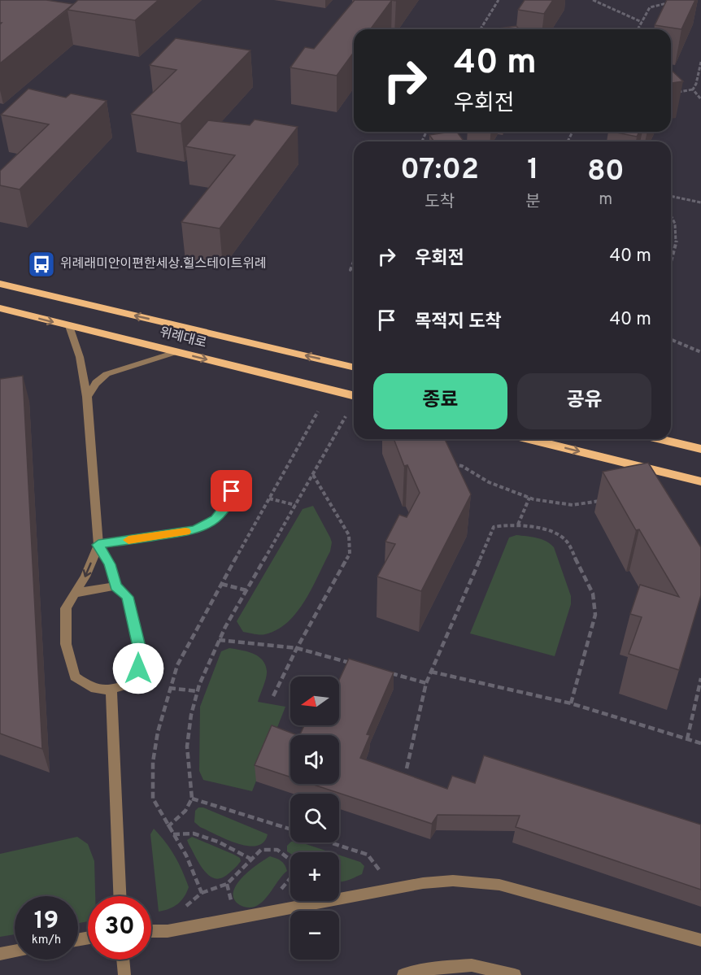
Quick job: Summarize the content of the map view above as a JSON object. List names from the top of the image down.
{
  "streets": {
    "main road": ["위례대로"]
  },
  "places": {
    "bus stop": ["위례래미안이편한세상.힐스테이트위례"]
  },
  "north": "left",
  "page": {
    "turn": ["40 m", "우회전"],
    "eta": [
      "07:02",
      "도착",
      "1",
      "분",
      "80",
      "m"
    ],
    "list": [
      {
        "name": "우회전",
        "value": "40 m"
      },
      {
        "name": "목적지 도착",
        "value": "40 m"
      }
    ],
    "buttons": ["종료", "공유"],
    "map_buttons": ["+", "−"],
    "speed": "19 km/h",
    "limit": "30"
  }
}
